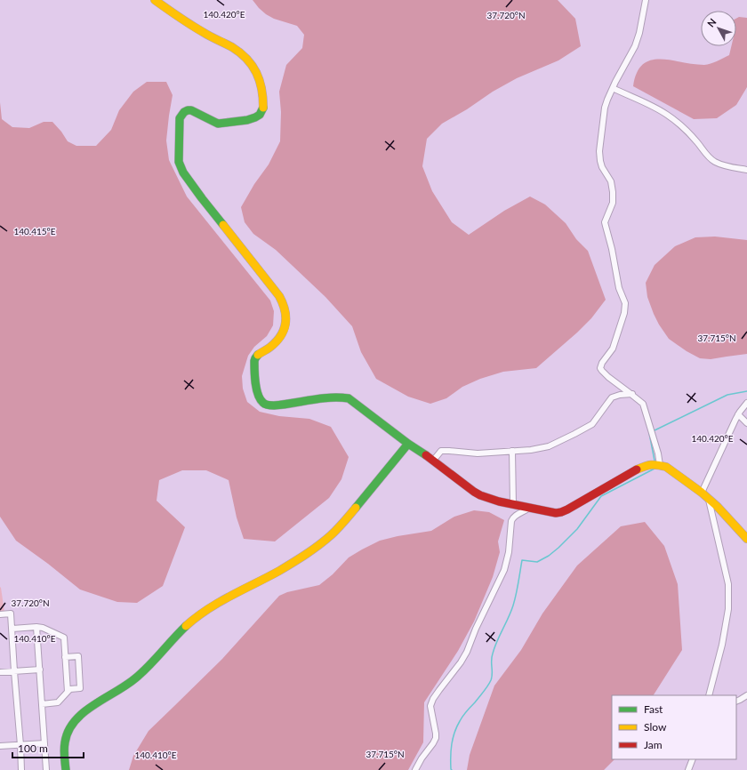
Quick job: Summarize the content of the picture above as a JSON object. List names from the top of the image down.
{
  "legend": ["Fast", "Slow", "Jam"],
  "scale_bar": "100 m",
  "north": "top left",
  "coordinates": [
    "140.420°E",
    "37.720°N",
    "140.415°E",
    "37.715°N",
    "140.410°E"
  ]
}
